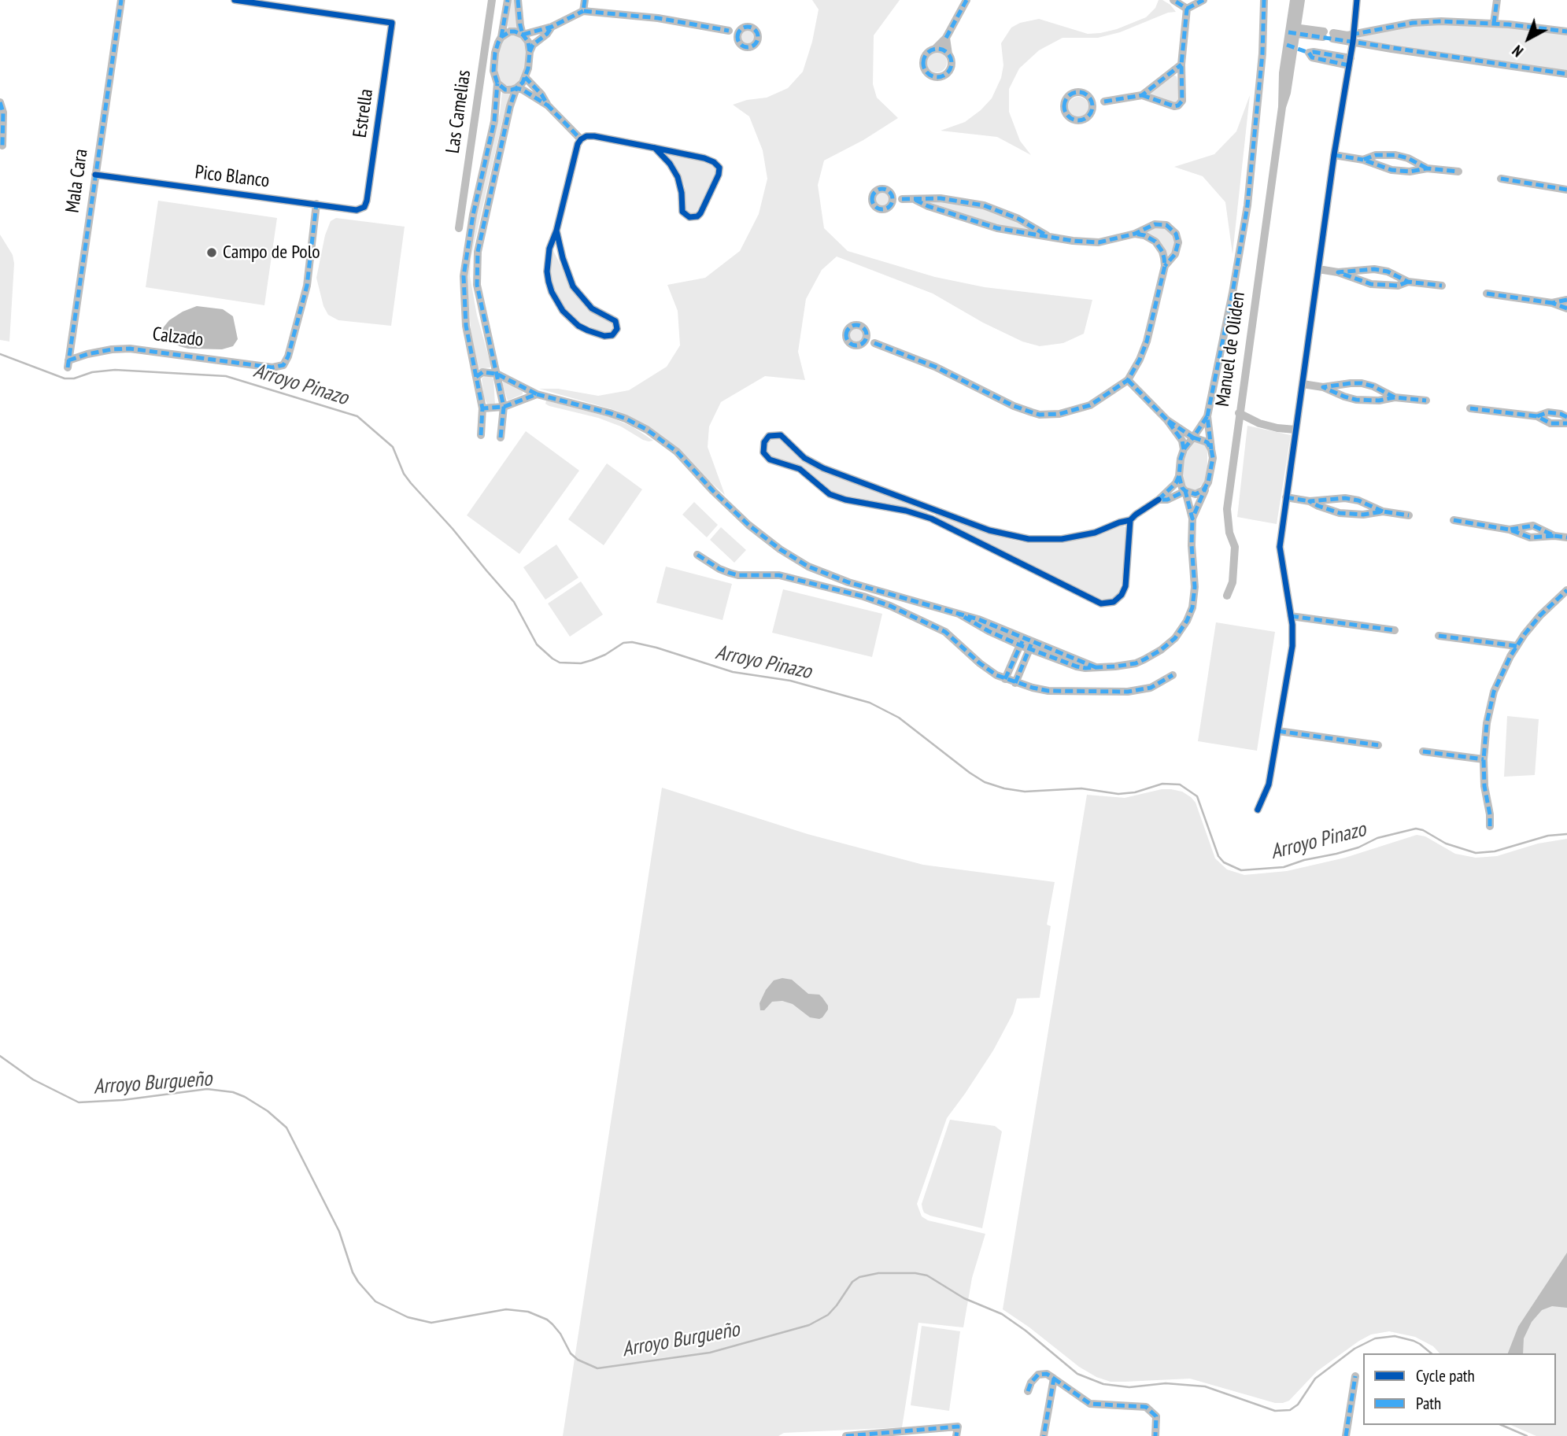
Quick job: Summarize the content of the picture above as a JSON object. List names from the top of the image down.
{
  "streets": {
    "street": [
      "Las Camelias",
      "Estrella",
      "Pico Blanco",
      "Mala Cara",
      "Calzado",
      "Manuel de Oliden"
    ]
  },
  "crossings": [
    ["Estrella", "Pico Blanco"],
    ["Pico Blanco", "Mala Cara"],
    ["Pico Blanco", "Calzado"],
    ["Mala Cara", "Calzado"]
  ],
  "water": ["Arroyo Pinazo", "Arroyo Burgueño"],
  "places": ["Campo de Polo"],
  "legend": ["Cycle path", "Path"],
  "north": "bottom left"
}
